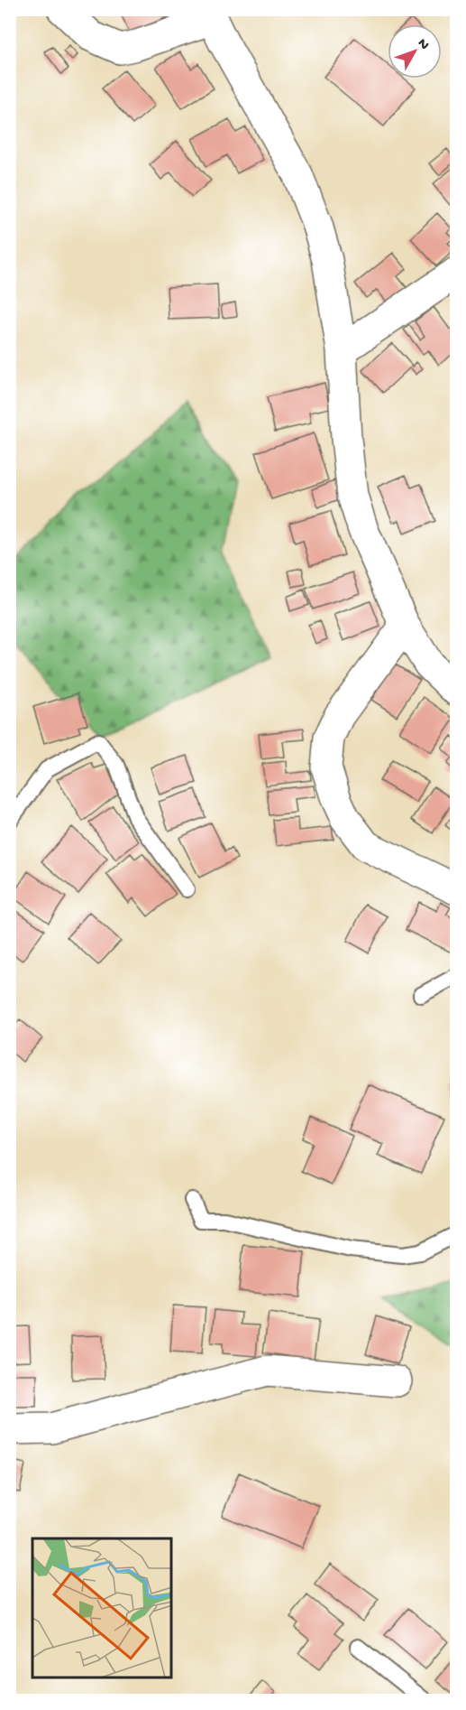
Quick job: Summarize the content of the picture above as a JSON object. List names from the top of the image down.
{
  "north": "top right"
}
